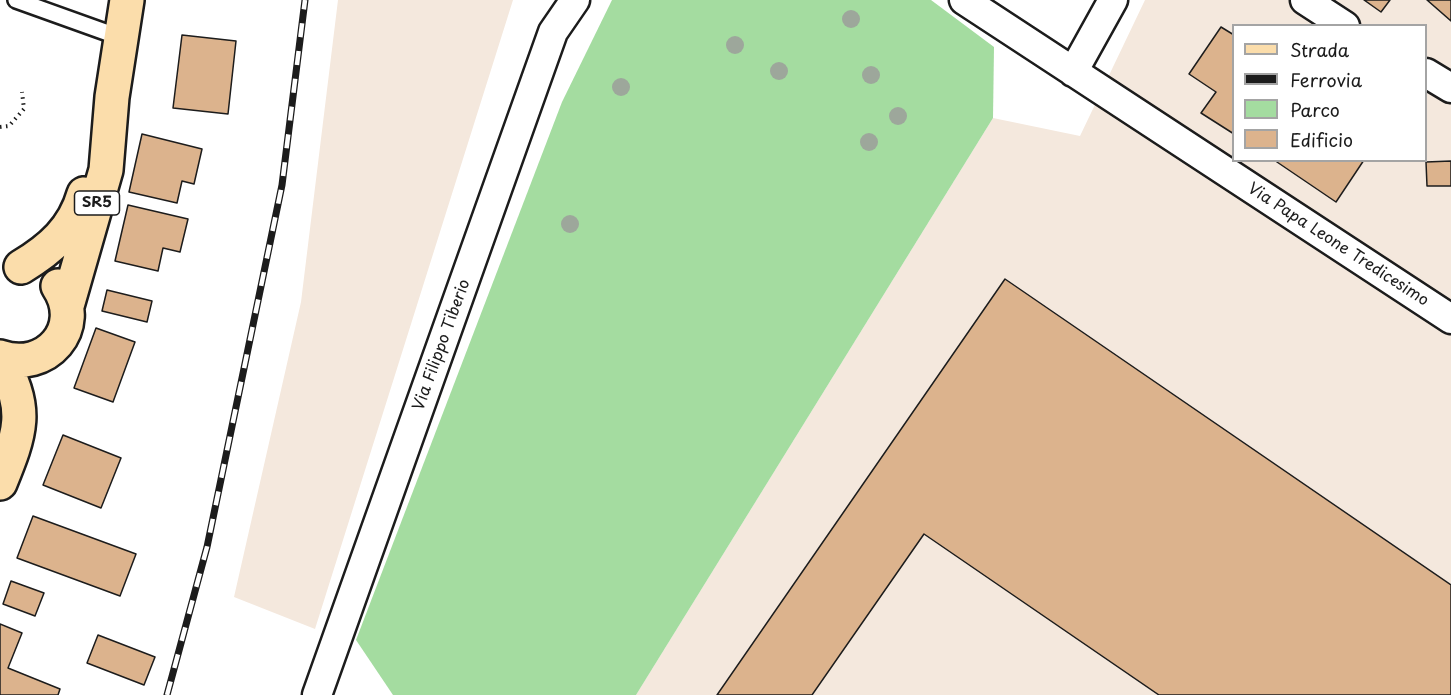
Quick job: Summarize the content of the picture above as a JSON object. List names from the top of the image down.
{
  "streets": {
    "main road": ["SR5"],
    "street": ["Via Papa Leone Tredicesimo", "Via Filippo Tiberio"]
  },
  "legend": [
    "Strada",
    "Ferrovia",
    "Parco",
    "Edificio"
  ]
}
